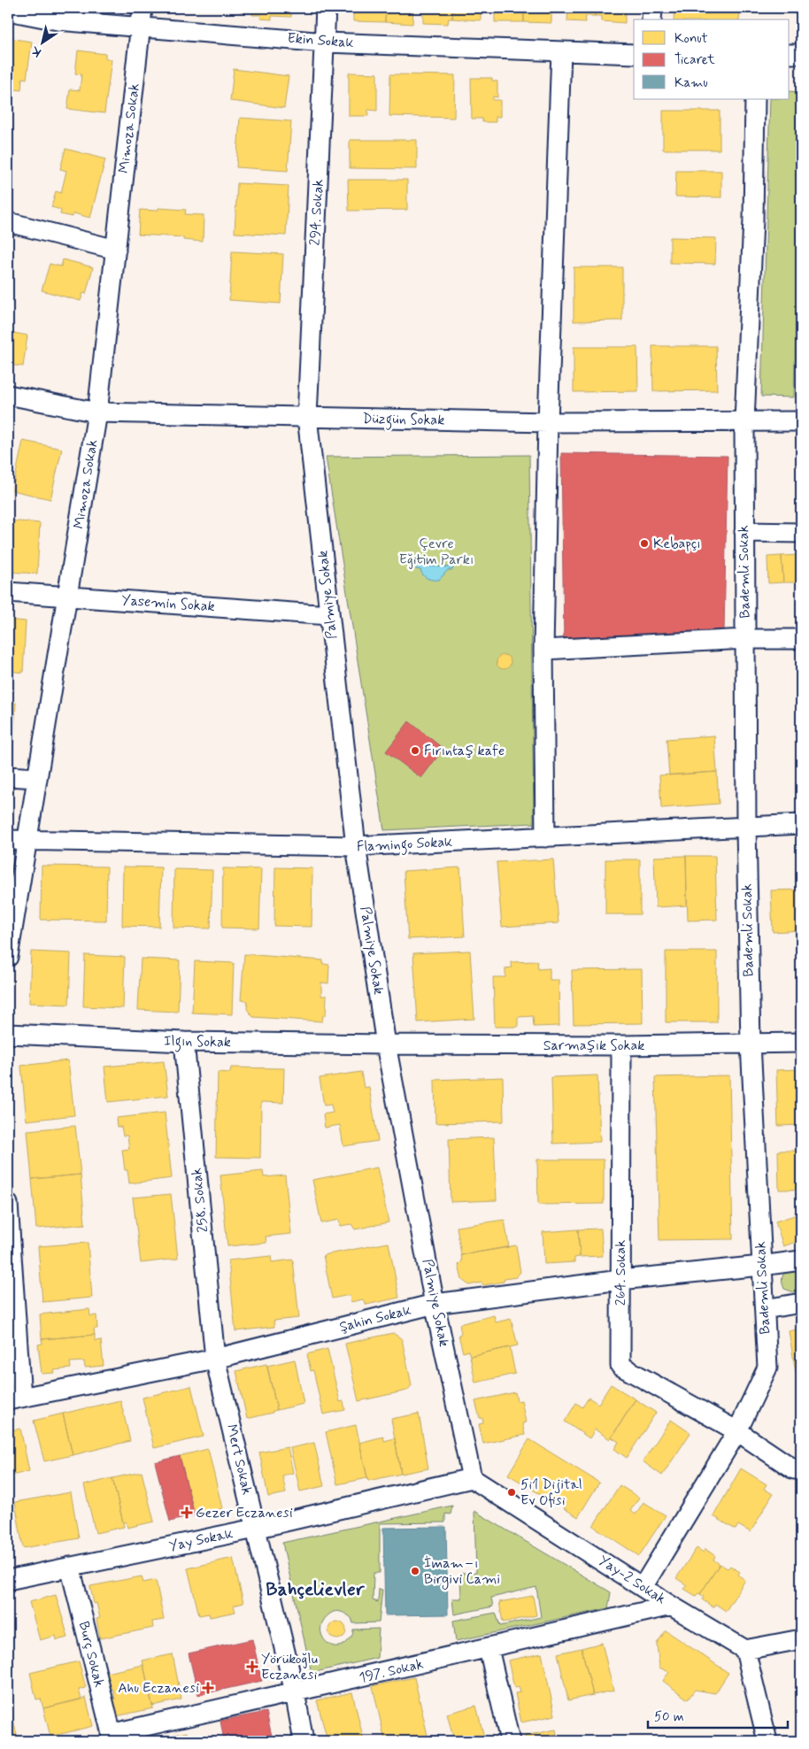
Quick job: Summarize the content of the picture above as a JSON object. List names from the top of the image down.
{
  "streets": {
    "street": [
      "Ekin Sokak",
      "Mimoza Sokak",
      "294. Sokak",
      "Düzgün Sokak",
      "Bademli Sokak",
      "Palmiye Sokak",
      "Yasemin Sokak",
      "Flamingo Sokak",
      "Ilgın Sokak",
      "Sarmaşık Sokak",
      "258. Sokak",
      "264. Sokak",
      "Şahin Sokak",
      "Mert Sokak",
      "Yay Sokak",
      "Yay-2 Sokak",
      "Burç Sokak",
      "197. Sokak"
    ]
  },
  "crossings": [
    ["Ekin Sokak", "Mimoza Sokak"],
    ["Ekin Sokak", "294. Sokak"],
    ["Mimoza Sokak", "Düzgün Sokak"],
    ["Mimoza Sokak", "Yasemin Sokak"],
    ["Mimoza Sokak", "Flamingo Sokak"],
    ["294. Sokak", "Düzgün Sokak"],
    ["294. Sokak", "Palmiye Sokak"],
    ["Düzgün Sokak", "Bademli Sokak"],
    ["Düzgün Sokak", "Palmiye Sokak"],
    ["Bademli Sokak", "Flamingo Sokak"],
    ["Bademli Sokak", "Sarmaşık Sokak"],
    ["Bademli Sokak", "264. Sokak"],
    ["Bademli Sokak", "Şahin Sokak"],
    ["Bademli Sokak", "Yay-2 Sokak"],
    ["Palmiye Sokak", "Yasemin Sokak"],
    ["Palmiye Sokak", "Flamingo Sokak"],
    ["Palmiye Sokak", "Ilgın Sokak"],
    ["Palmiye Sokak", "Sarmaşık Sokak"],
    ["Palmiye Sokak", "Şahin Sokak"],
    ["Palmiye Sokak", "Yay Sokak"],
    ["Palmiye Sokak", "Yay-2 Sokak"],
    ["Ilgın Sokak", "Sarmaşık Sokak"],
    ["Ilgın Sokak", "258. Sokak"],
    ["Sarmaşık Sokak", "264. Sokak"],
    ["258. Sokak", "Şahin Sokak"],
    ["258. Sokak", "Mert Sokak"],
    ["264. Sokak", "Şahin Sokak"],
    ["Şahin Sokak", "Mert Sokak"],
    ["Mert Sokak", "Yay Sokak"],
    ["Mert Sokak", "197. Sokak"],
    ["Yay Sokak", "Yay-2 Sokak"],
    ["Yay Sokak", "Burç Sokak"],
    ["Yay-2 Sokak", "197. Sokak"],
    ["Burç Sokak", "197. Sokak"]
  ],
  "districts": ["Bahçelievler"],
  "parks": ["Çevre Eğitim Parkı"],
  "places": {
    "other": [
      "Kebapçı",
      "Fırıntaş kafe",
      "5i1 Dijital Ev Ofisi",
      "İmam–ı Birgivi Cami"
    ],
    "health": ["Gezer Eczanesi", "Yörükoğlu Eczanesi", "Ahu Eczanesi"]
  },
  "legend": ["Konut", "Ticaret", "Kamu"],
  "scale_bar": "50 m",
  "north": "bottom left"
}
